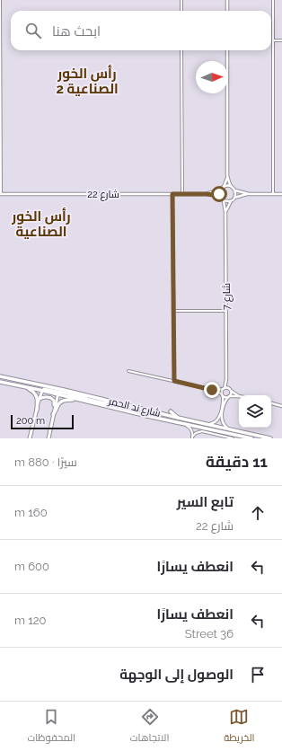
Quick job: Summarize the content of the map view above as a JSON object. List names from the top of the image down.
{
  "streets": {
    "main road": ["شارع ند الحمر"],
    "street": ["شارع 22", "شارع 7"]
  },
  "crossings": [
    ["شارع 22", "شارع 7"]
  ],
  "districts": ["رأس الخور الصناعية 2", "رأس الخور الصناعية"],
  "scale_bar": "200 m",
  "north": "right",
  "page": {
    "search": "ابحث هنا",
    "scale": "200 m",
    "heading": ["11 دقيقة", "سيرًا · 880 m"],
    "list": [
      ["تابع السير", "شارع 22", "160 m"],
      ["انعطف يسارًا", "600 m"],
      ["انعطف يسارًا", "36 Street", "120 m"],
      "الوصول إلى الوجهة"
    ],
    "nav": ["الخريطة", "الاتجاهات", "المحفوظات"]
  }
}
